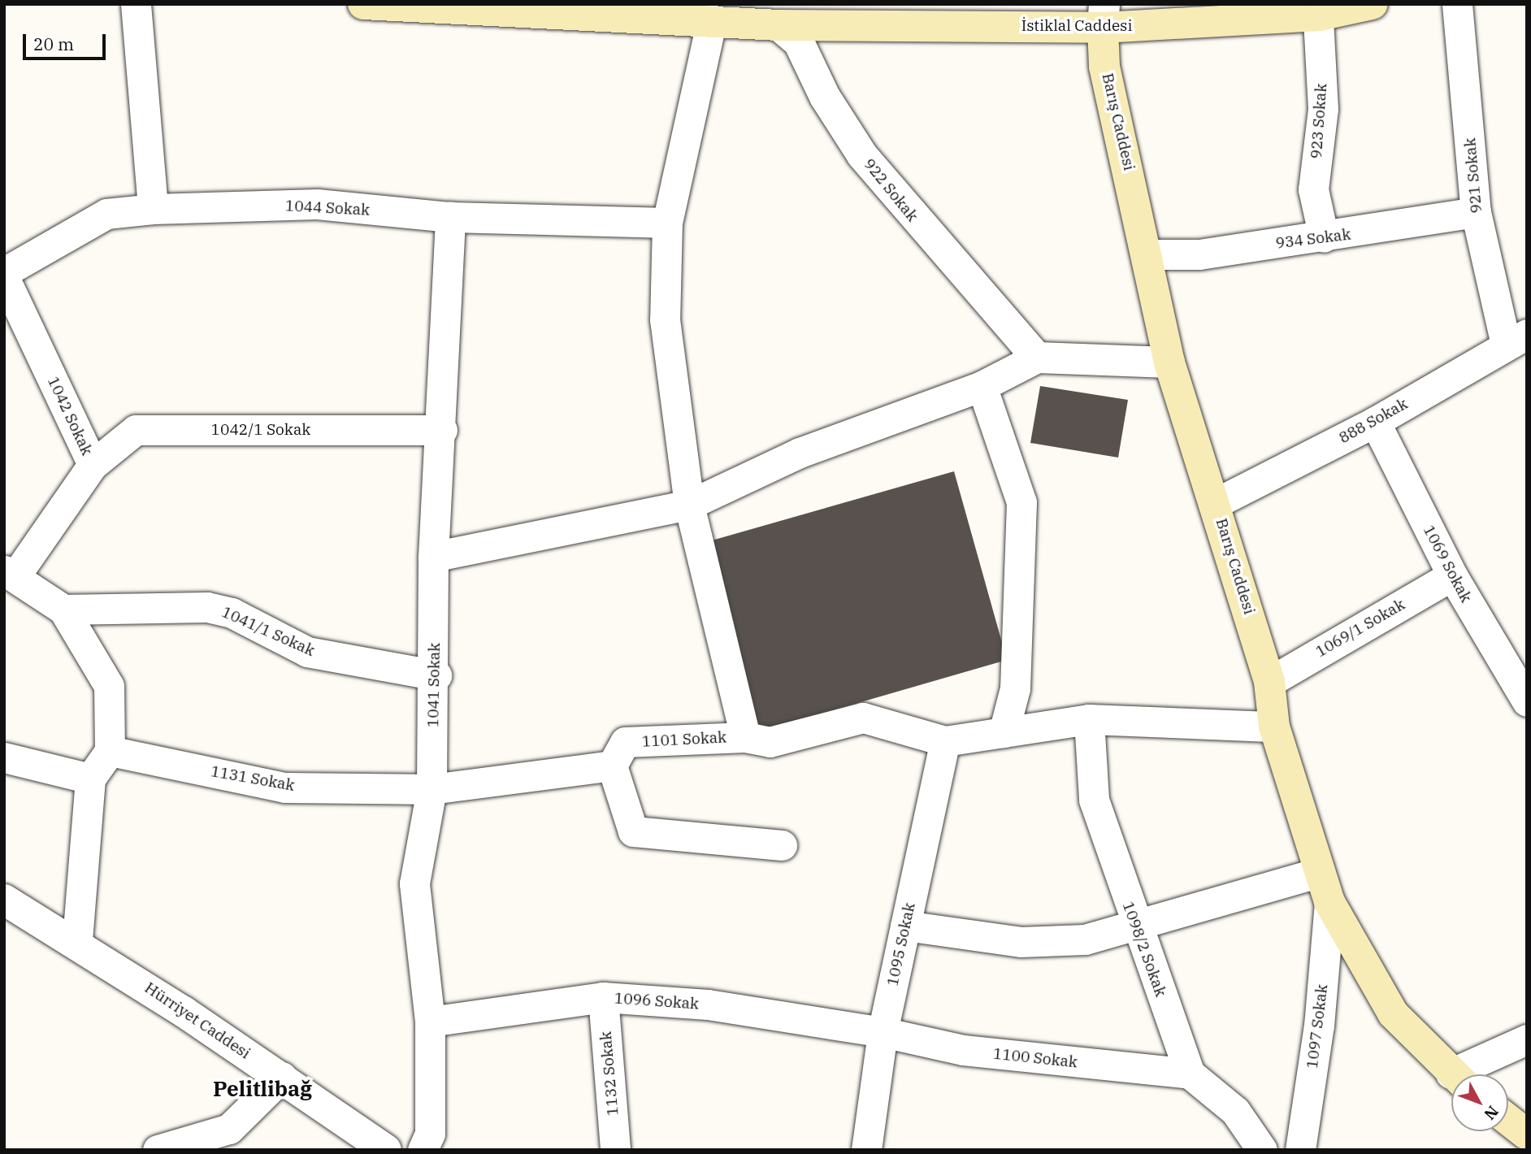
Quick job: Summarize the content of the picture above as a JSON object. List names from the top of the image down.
{
  "streets": {
    "main road": ["İstiklal Caddesi", "Barış Caddesi"],
    "street": [
      "923 Sokak",
      "921 Sokak",
      "922 Sokak",
      "1044 Sokak",
      "934 Sokak",
      "1042 Sokak",
      "888 Sokak",
      "1042/1 Sokak",
      "1069 Sokak",
      "1069/1 Sokak",
      "1041/1 Sokak",
      "1041 Sokak",
      "1101 Sokak",
      "1131 Sokak",
      "1095 Sokak",
      "1098/2 Sokak",
      "1096 Sokak",
      "Hürriyet Caddesi",
      "1097 Sokak",
      "1100 Sokak",
      "1132 Sokak"
    ]
  },
  "crossings": [
    ["İstiklal Caddesi", "923 Sokak"],
    ["İstiklal Caddesi", "Barış Caddesi"],
    ["İstiklal Caddesi", "922 Sokak"],
    ["923 Sokak", "934 Sokak"],
    ["Barış Caddesi", "934 Sokak"],
    ["Barış Caddesi", "888 Sokak"],
    ["Barış Caddesi", "1069/1 Sokak"],
    ["Barış Caddesi", "1097 Sokak"],
    ["921 Sokak", "934 Sokak"],
    ["921 Sokak", "888 Sokak"],
    ["1044 Sokak", "1041 Sokak"],
    ["1042 Sokak", "1042/1 Sokak"],
    ["888 Sokak", "1069 Sokak"],
    ["1042/1 Sokak", "1041 Sokak"],
    ["1069 Sokak", "1069/1 Sokak"],
    ["1041/1 Sokak", "1041 Sokak"],
    ["1041 Sokak", "1131 Sokak"],
    ["1041 Sokak", "1096 Sokak"],
    ["1101 Sokak", "1095 Sokak"],
    ["1095 Sokak", "1096 Sokak"],
    ["1095 Sokak", "1100 Sokak"],
    ["1098/2 Sokak", "1100 Sokak"],
    ["1096 Sokak", "1100 Sokak"],
    ["1096 Sokak", "1132 Sokak"]
  ],
  "districts": ["Pelitlibağ"],
  "scale_bar": "20 m",
  "north": "bottom right"
}
